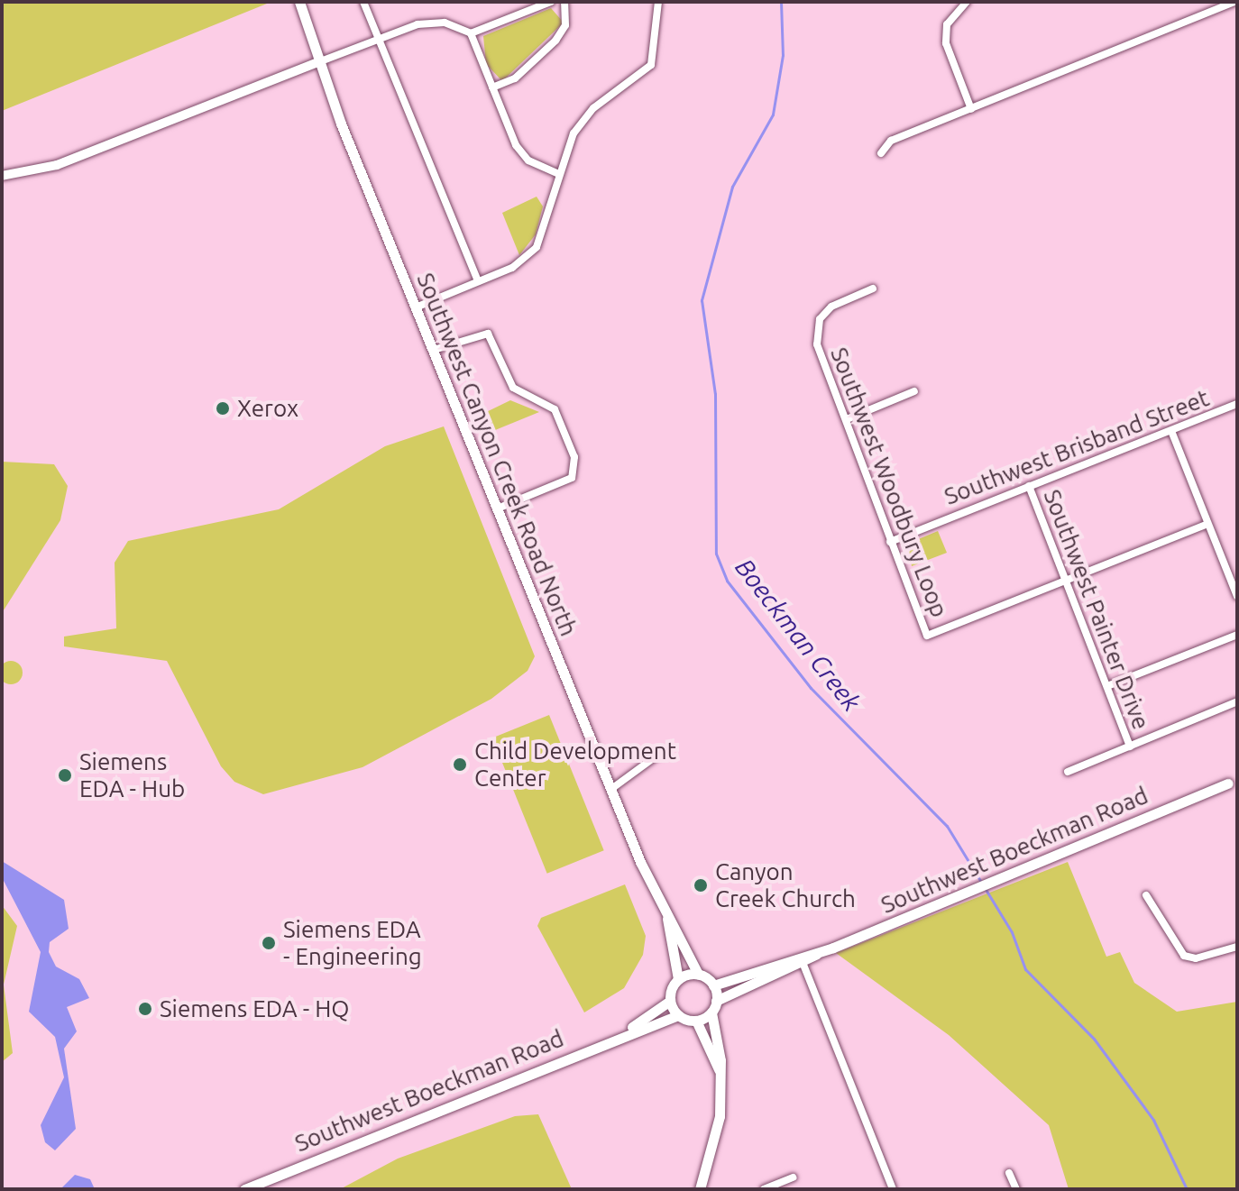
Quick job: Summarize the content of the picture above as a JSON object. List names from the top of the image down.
{
  "streets": {
    "main road": ["Southwest Canyon Creek Road North", "Southwest Boeckman Road"],
    "street": ["Southwest Brisband Street", "Southwest Woodbury Loop", "Southwest Painter Drive"]
  },
  "crossings": [
    ["Southwest Brisband Street", "Southwest Woodbury Loop"],
    ["Southwest Brisband Street", "Southwest Painter Drive"],
    ["Southwest Canyon Creek Road North", "Southwest Boeckman Road"],
    ["Southwest Woodbury Loop", "Southwest Painter Drive"]
  ],
  "water": ["Boeckman Creek"],
  "places": [
    "Xerox",
    "Child Development Center",
    "Siemens EDA - Hub",
    "Canyon Creek Church",
    "Siemens EDA - Engineering",
    "Siemens EDA - HQ"
  ]
}
